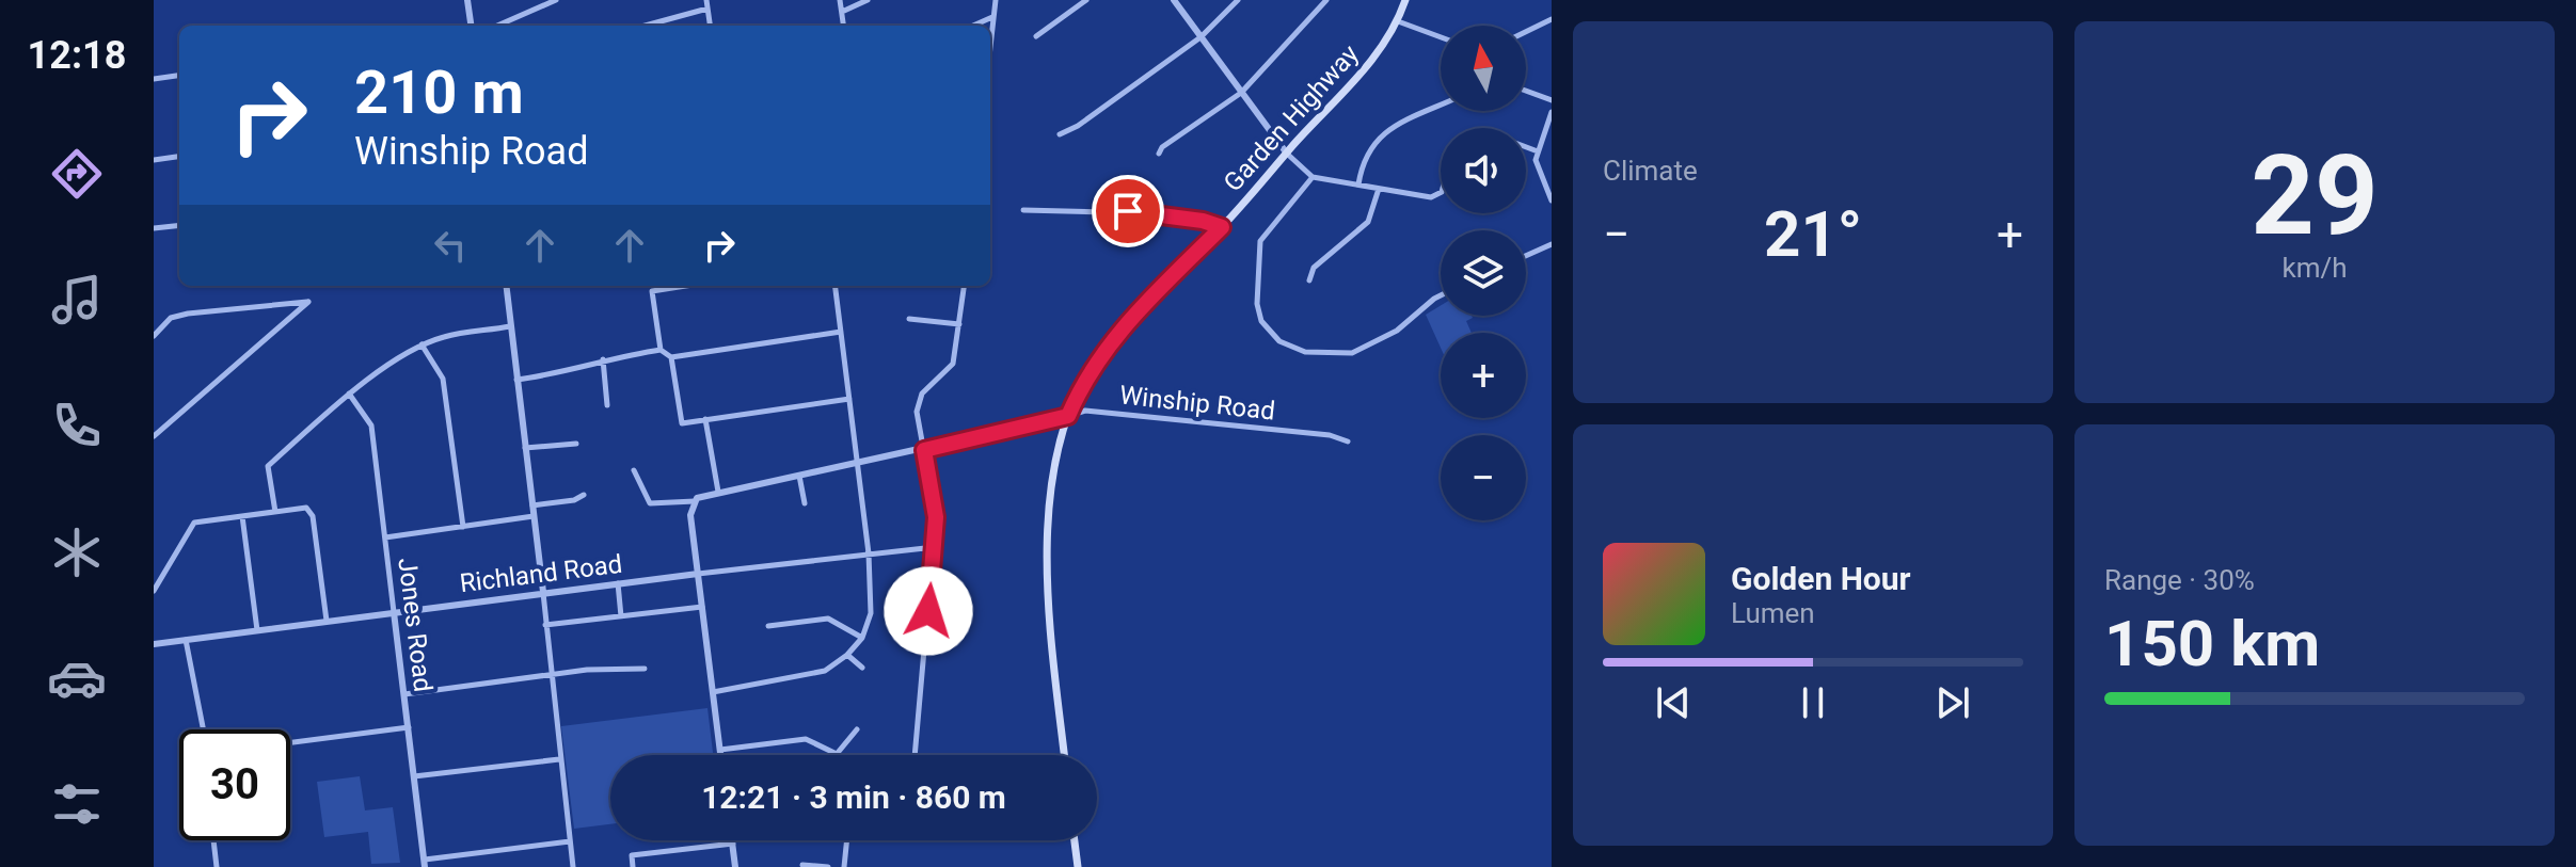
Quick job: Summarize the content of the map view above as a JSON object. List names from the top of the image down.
{
  "streets": {
    "main road": ["Garden Highway"],
    "street": ["Winship Road", "Richland Road", "Jones Road"]
  },
  "crossings": [
    ["Garden Highway", "Winship Road"],
    ["Richland Road", "Jones Road"]
  ],
  "north": "top",
  "page": {
    "tabs": "12:18",
    "tile": [
      "Climate",
      ["29", "km/h"],
      ["Range · 30%", "150 km"]
    ],
    "map_buttons": ["+", "−"],
    "turn": ["210 m", "Winship Road"],
    "heat": ["−", "21°", "+"],
    "song": ["Golden Hour", "Lumen"],
    "limit": "30",
    "trip": "12:21 · 3 min · 860 m"
  }
}
